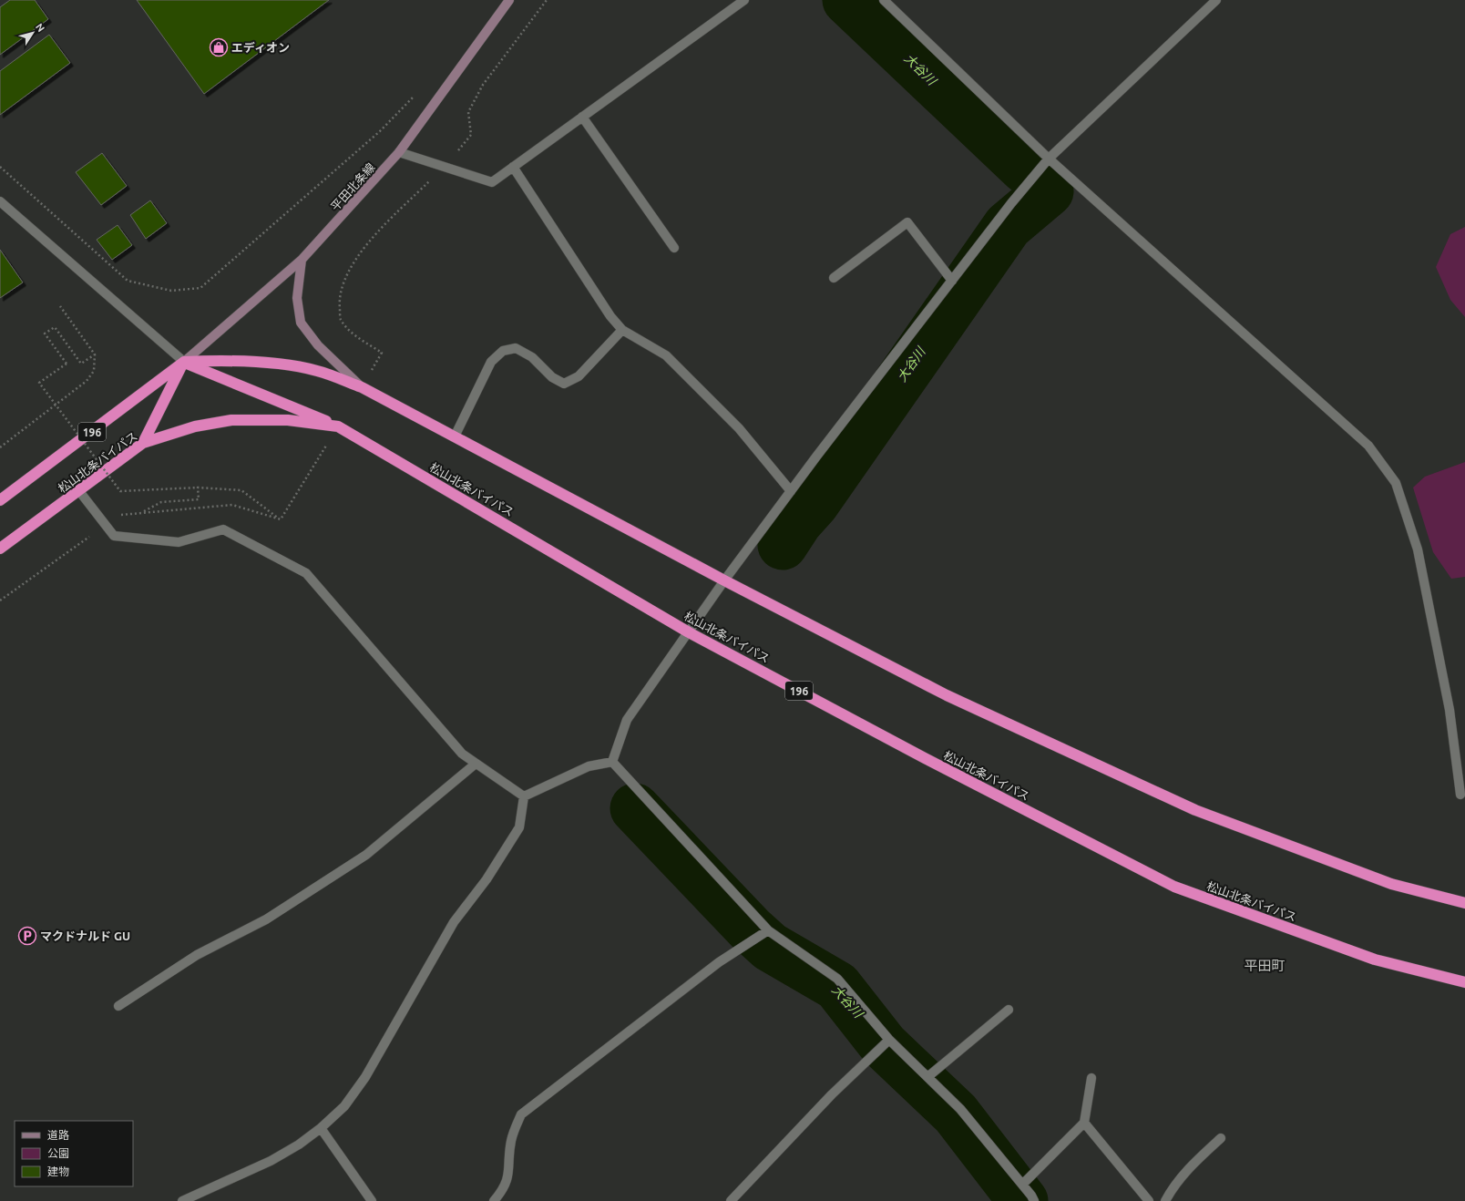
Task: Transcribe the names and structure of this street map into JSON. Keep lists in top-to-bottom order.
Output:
{
  "streets": {
    "highway": ["196", "松山北条バイパス"],
    "main road": ["平田北条線"]
  },
  "crossings": [
    ["平田北条線", "196"],
    ["196", "松山北条バイパス"]
  ],
  "districts": ["平田町"],
  "water": ["大谷川"],
  "places": {
    "shop": ["エディオン"],
    "parking": ["マクドナルド GU"]
  },
  "legend": ["道路", "公園", "建物"],
  "north": "top right"
}
